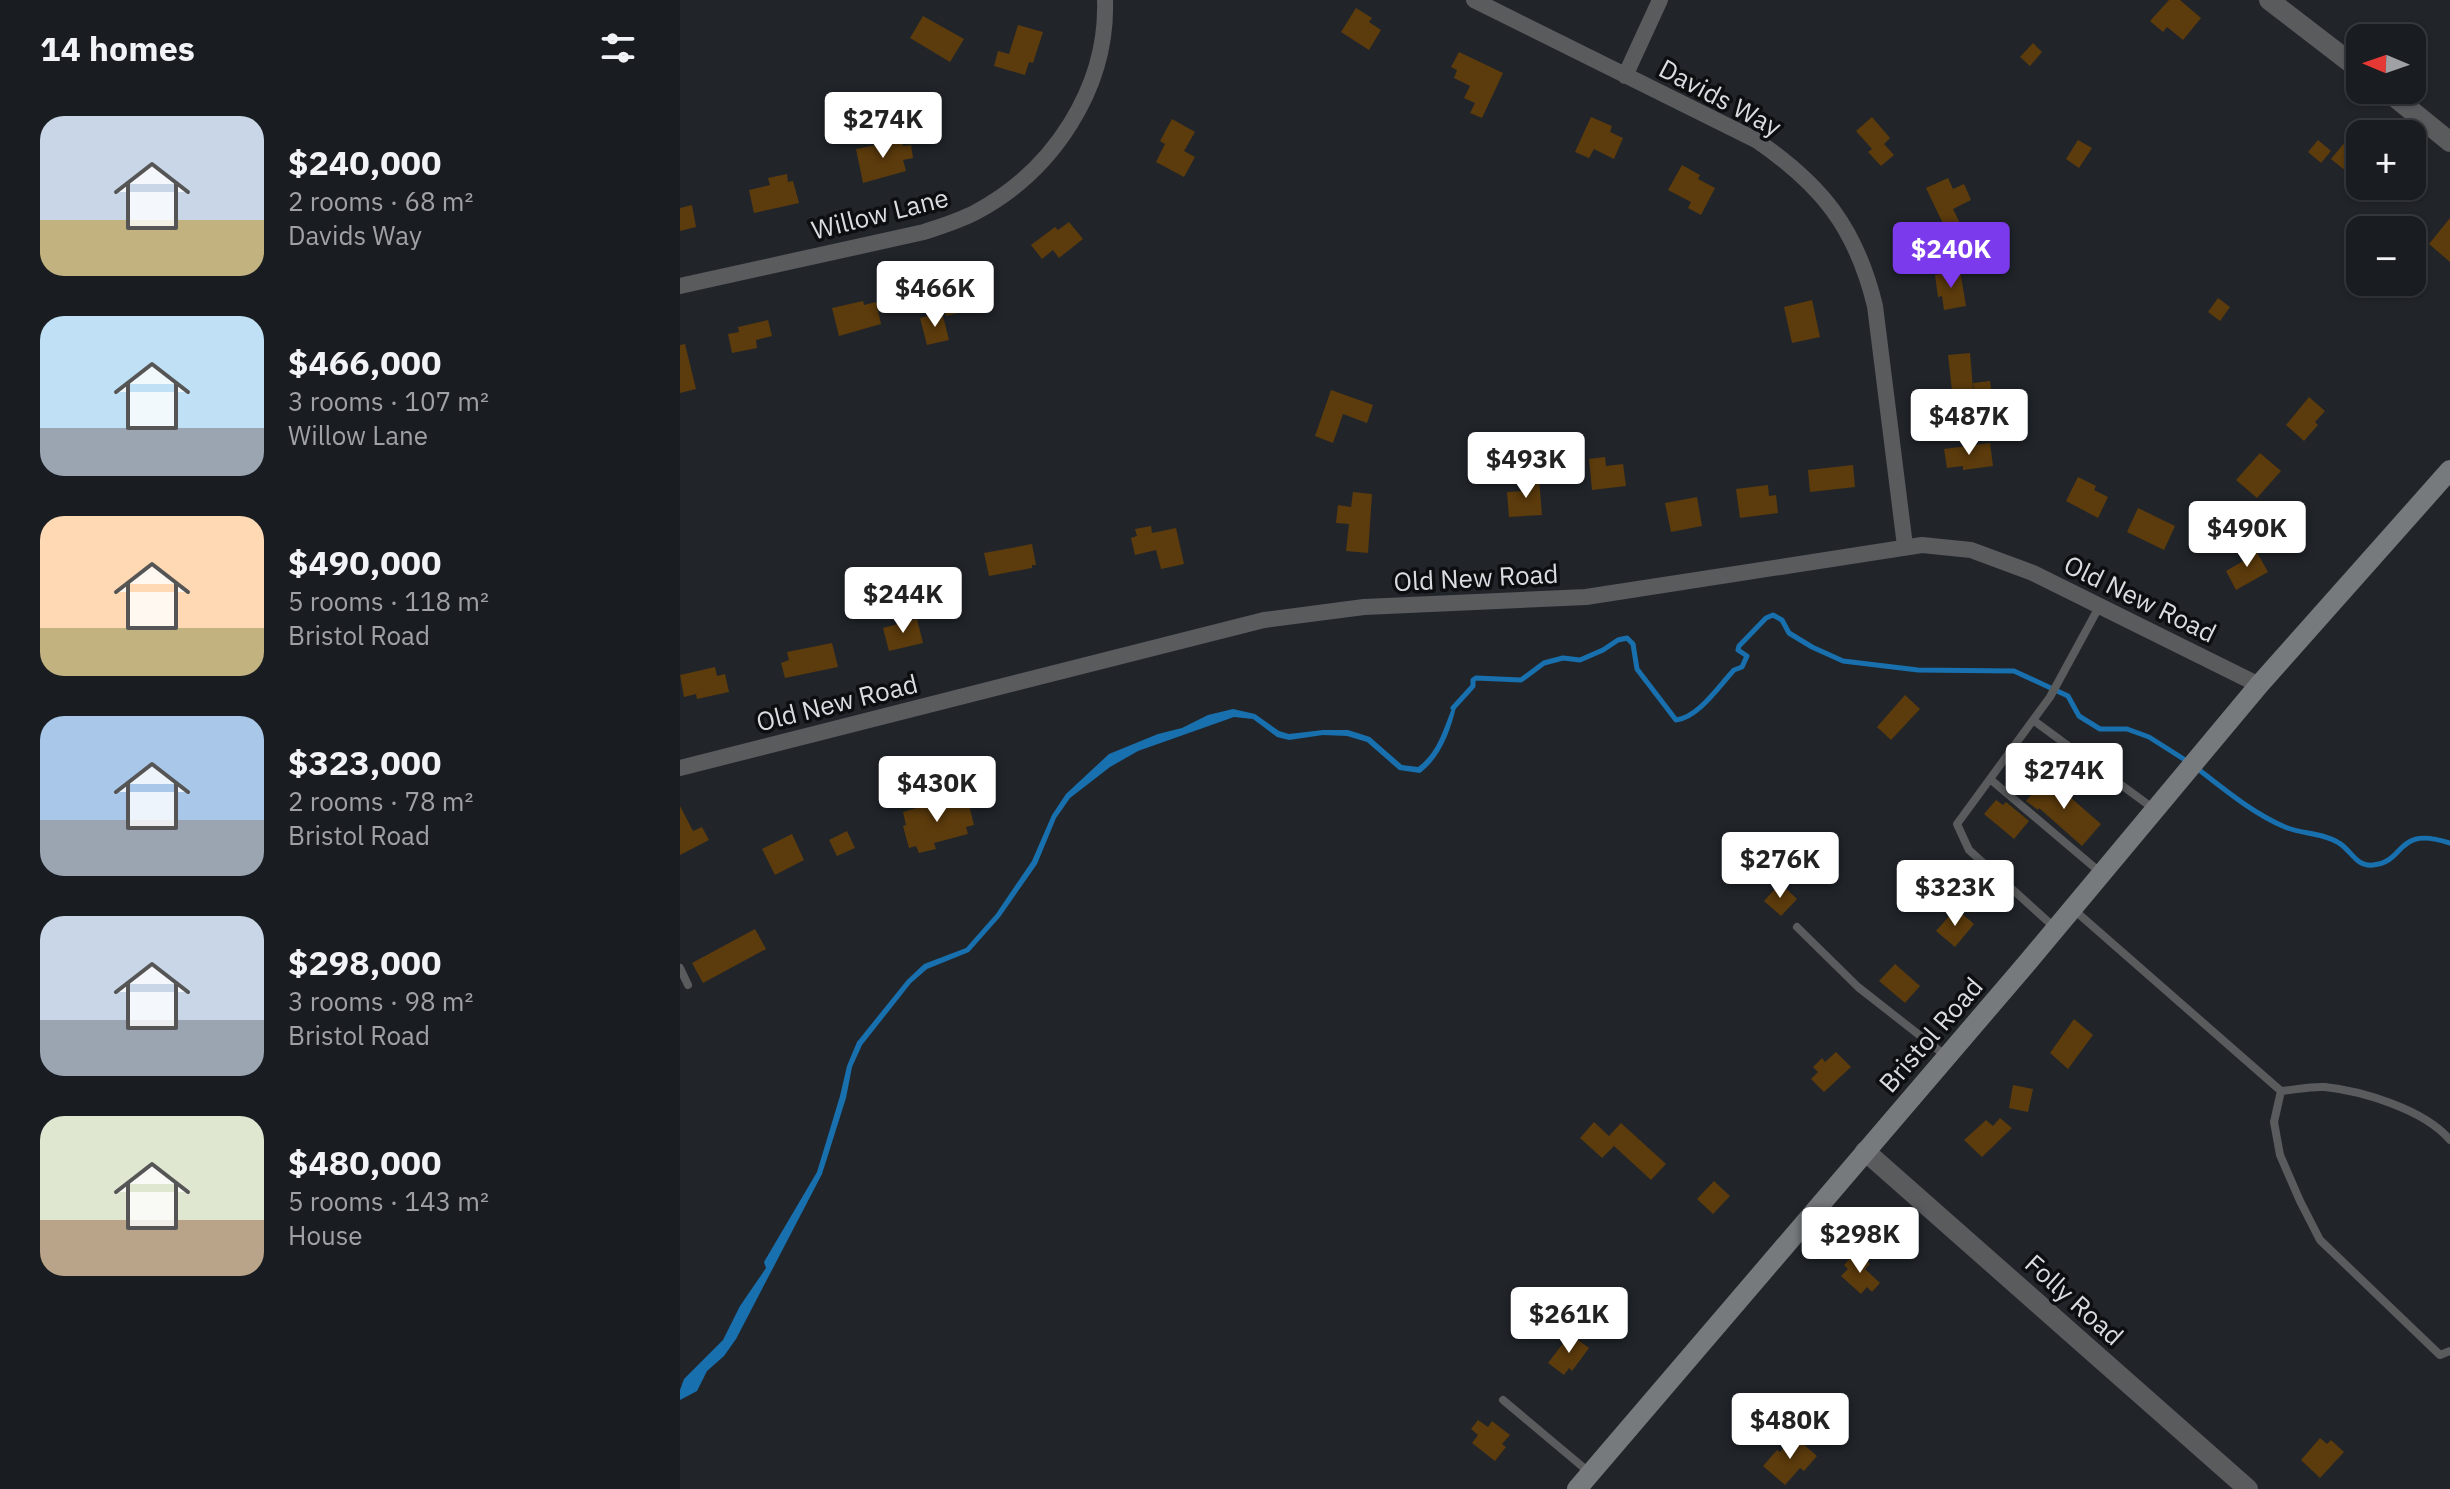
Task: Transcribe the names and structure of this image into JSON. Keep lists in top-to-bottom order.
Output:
{
  "streets": {
    "main road": ["Bristol Road"],
    "street": [
      "Davids Way",
      "Willow Lane",
      "Old New Road",
      "Folly Road"
    ]
  },
  "crossings": [
    ["Davids Way", "Old New Road"],
    ["Old New Road", "Bristol Road"],
    ["Bristol Road", "Folly Road"]
  ],
  "north": "left",
  "page": {
    "heading": "14 homes",
    "map_buttons": ["+", "−"],
    "price": [
      "$274K",
      "$240K",
      "$466K",
      "$487K",
      "$493K",
      "$490K",
      "$244K",
      "$274K",
      "$430K",
      "$276K",
      "$323K",
      "$298K",
      "$261K",
      "$480K"
    ],
    "list": [
      {
        "name": "$240,000",
        "note": "2 rooms · 68 m² · Davids Way"
      },
      {
        "name": "$466,000",
        "note": "3 rooms · 107 m² · Willow Lane"
      },
      {
        "name": "$490,000",
        "note": "5 rooms · 118 m² · Bristol Road"
      },
      {
        "name": "$323,000",
        "note": "2 rooms · 78 m² · Bristol Road"
      },
      {
        "name": "$298,000",
        "note": "3 rooms · 98 m² · Bristol Road"
      },
      {
        "name": "$480,000",
        "note": "5 rooms · 143 m² · House"
      }
    ]
  }
}
